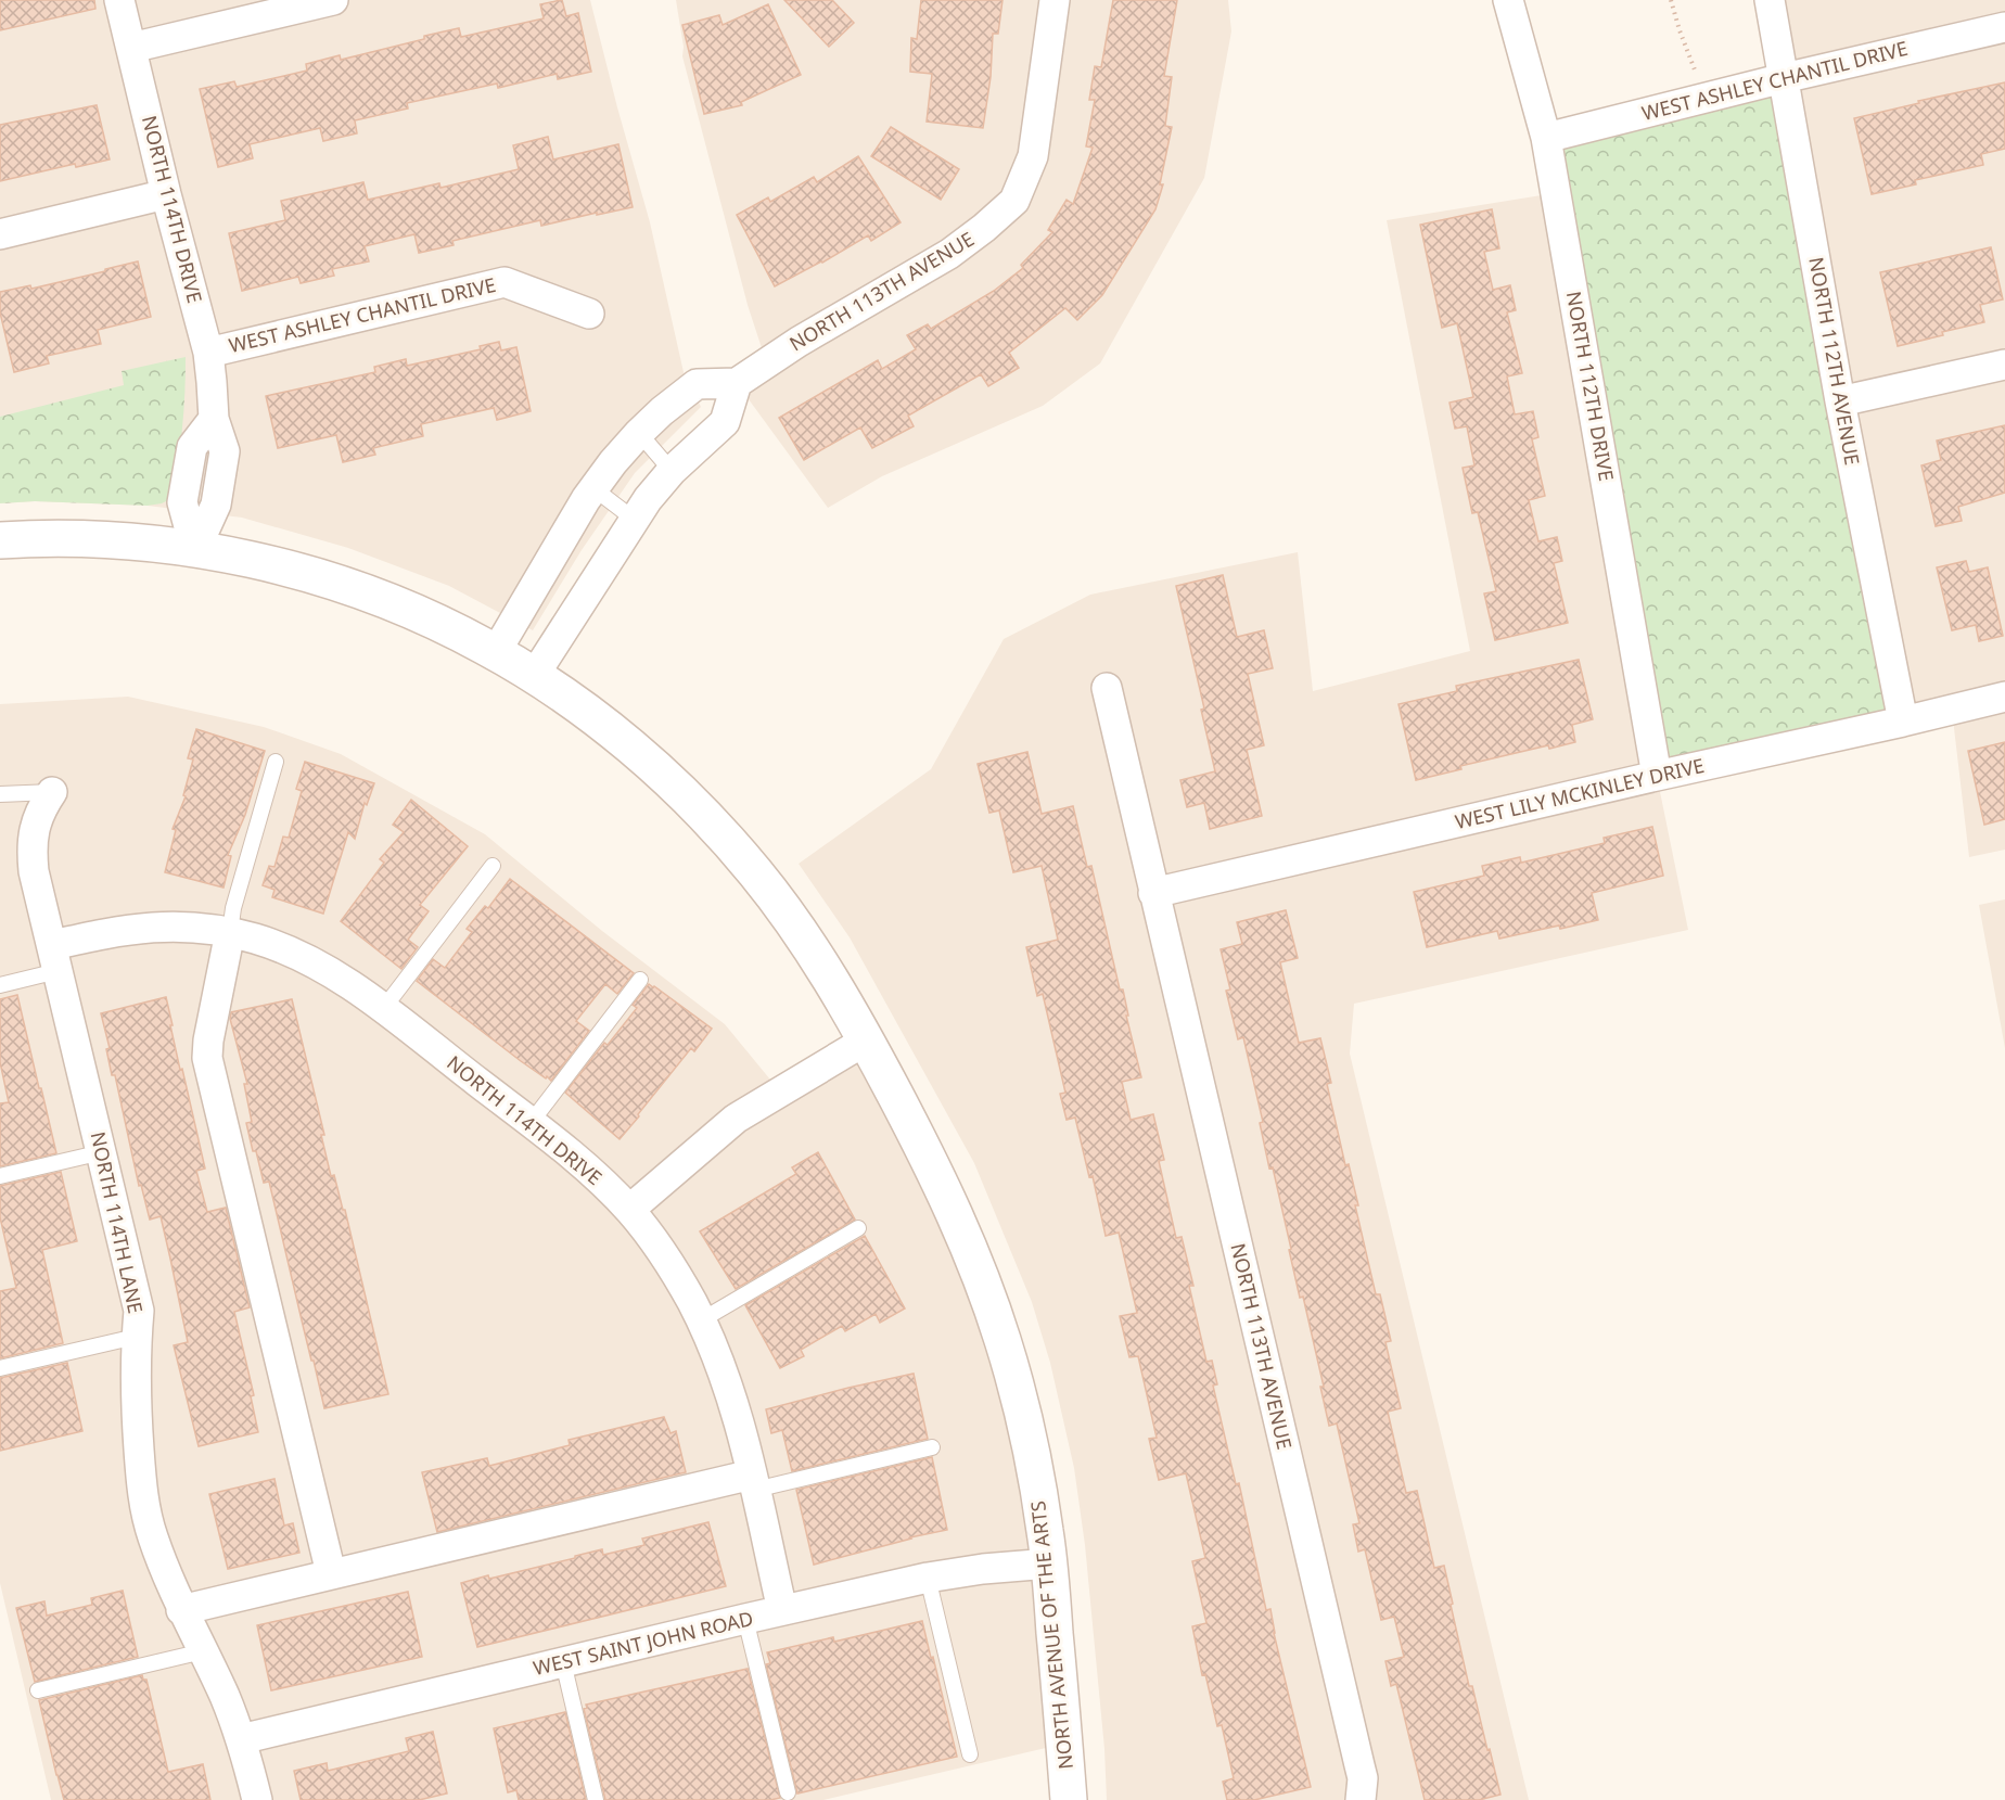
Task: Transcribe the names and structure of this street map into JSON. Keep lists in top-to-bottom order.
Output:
{
  "streets": {
    "street": [
      "WEST ASHLEY CHANTIL DRIVE",
      "NORTH 114TH DRIVE",
      "NORTH 113TH AVENUE",
      "NORTH 112TH AVENUE",
      "NORTH 112TH DRIVE",
      "WEST LILY MCKINLEY DRIVE",
      "NORTH 114TH LANE",
      "NORTH AVENUE OF THE ARTS",
      "WEST SAINT JOHN ROAD"
    ]
  },
  "crossings": [
    ["WEST ASHLEY CHANTIL DRIVE", "NORTH 114TH DRIVE"],
    ["WEST ASHLEY CHANTIL DRIVE", "NORTH 112TH AVENUE"],
    ["WEST ASHLEY CHANTIL DRIVE", "NORTH 112TH DRIVE"],
    ["NORTH 114TH DRIVE", "NORTH 114TH LANE"],
    ["NORTH 114TH DRIVE", "NORTH AVENUE OF THE ARTS"],
    ["NORTH 114TH DRIVE", "WEST SAINT JOHN ROAD"],
    ["NORTH 113TH AVENUE", "WEST LILY MCKINLEY DRIVE"],
    ["NORTH 112TH AVENUE", "WEST LILY MCKINLEY DRIVE"],
    ["NORTH 112TH DRIVE", "WEST LILY MCKINLEY DRIVE"],
    ["NORTH 114TH LANE", "WEST SAINT JOHN ROAD"],
    ["NORTH AVENUE OF THE ARTS", "WEST SAINT JOHN ROAD"]
  ]
}
